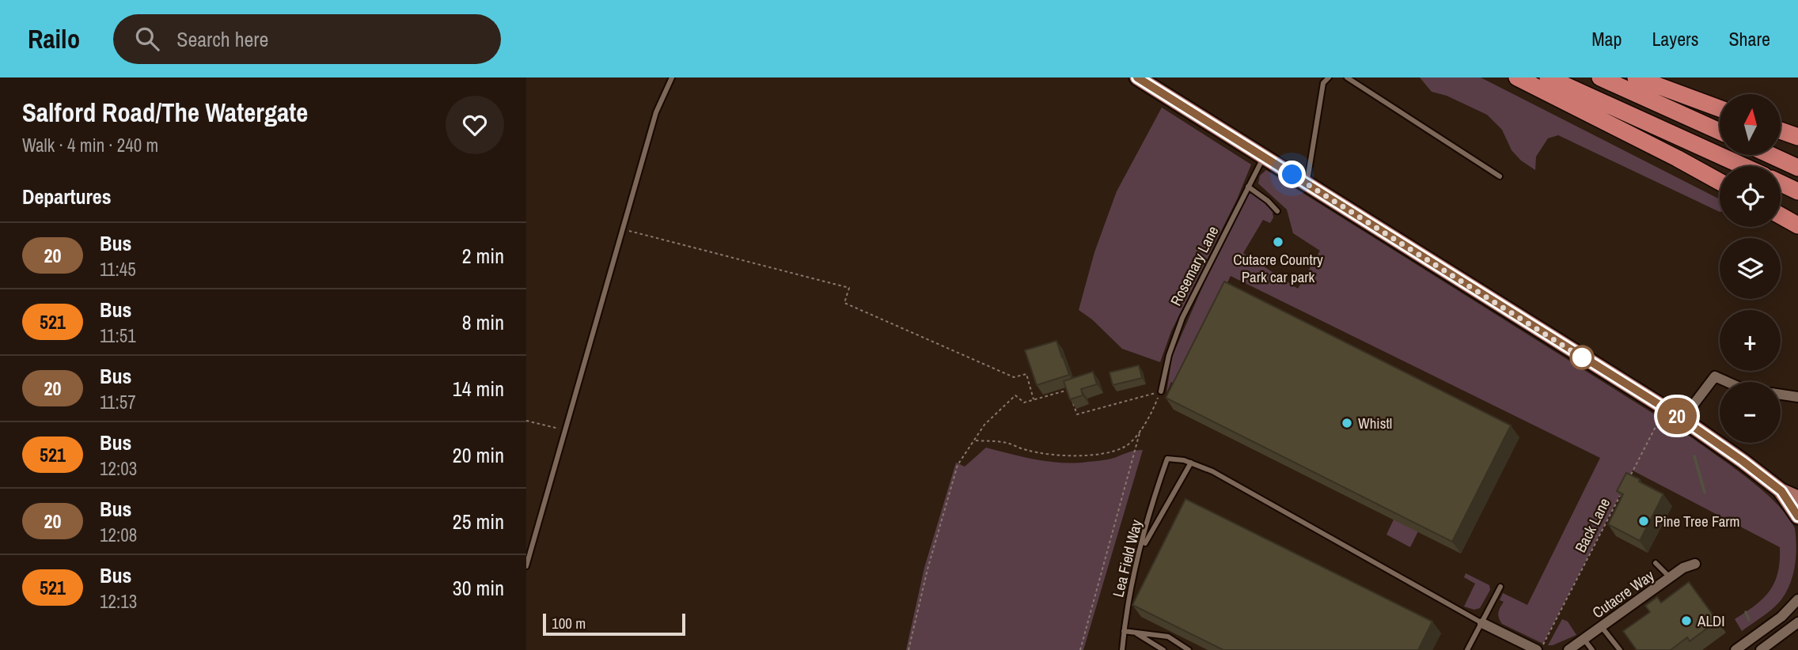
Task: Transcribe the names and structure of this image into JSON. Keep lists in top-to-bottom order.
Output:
{
  "streets": {
    "street": ["Cutacre Way"],
    "lane": ["Rosemary Lane", "Lea Field Way"],
    "path": ["Back Lane"]
  },
  "places": [
    "Cutacre Country Park car park",
    "Whistl",
    "Pine Tree Farm",
    "ALDI"
  ],
  "lines": ["bus line 20"],
  "scale_bar": "100 m",
  "north": "top",
  "page": {
    "header": "Railo",
    "search": "Search here",
    "nav": ["Map", "Layers", "Share"],
    "heading": [
      ["Salford Road/The Watergate", "Walk · 4 min · 240 m"],
      "Departures"
    ],
    "on_map": "20",
    "map_buttons": ["+", "−"],
    "list": [
      {
        "mark": "20",
        "name": "Bus",
        "note": "11:45",
        "value": "2 min"
      },
      {
        "mark": "521",
        "name": "Bus",
        "note": "11:51",
        "value": "8 min"
      },
      {
        "mark": "20",
        "name": "Bus",
        "note": "11:57",
        "value": "14 min"
      },
      {
        "mark": "521",
        "name": "Bus",
        "note": "12:03",
        "value": "20 min"
      },
      {
        "mark": "20",
        "name": "Bus",
        "note": "12:08",
        "value": "25 min"
      },
      {
        "mark": "521",
        "name": "Bus",
        "note": "12:13",
        "value": "30 min"
      }
    ],
    "scale": "100 m"
  }
}
